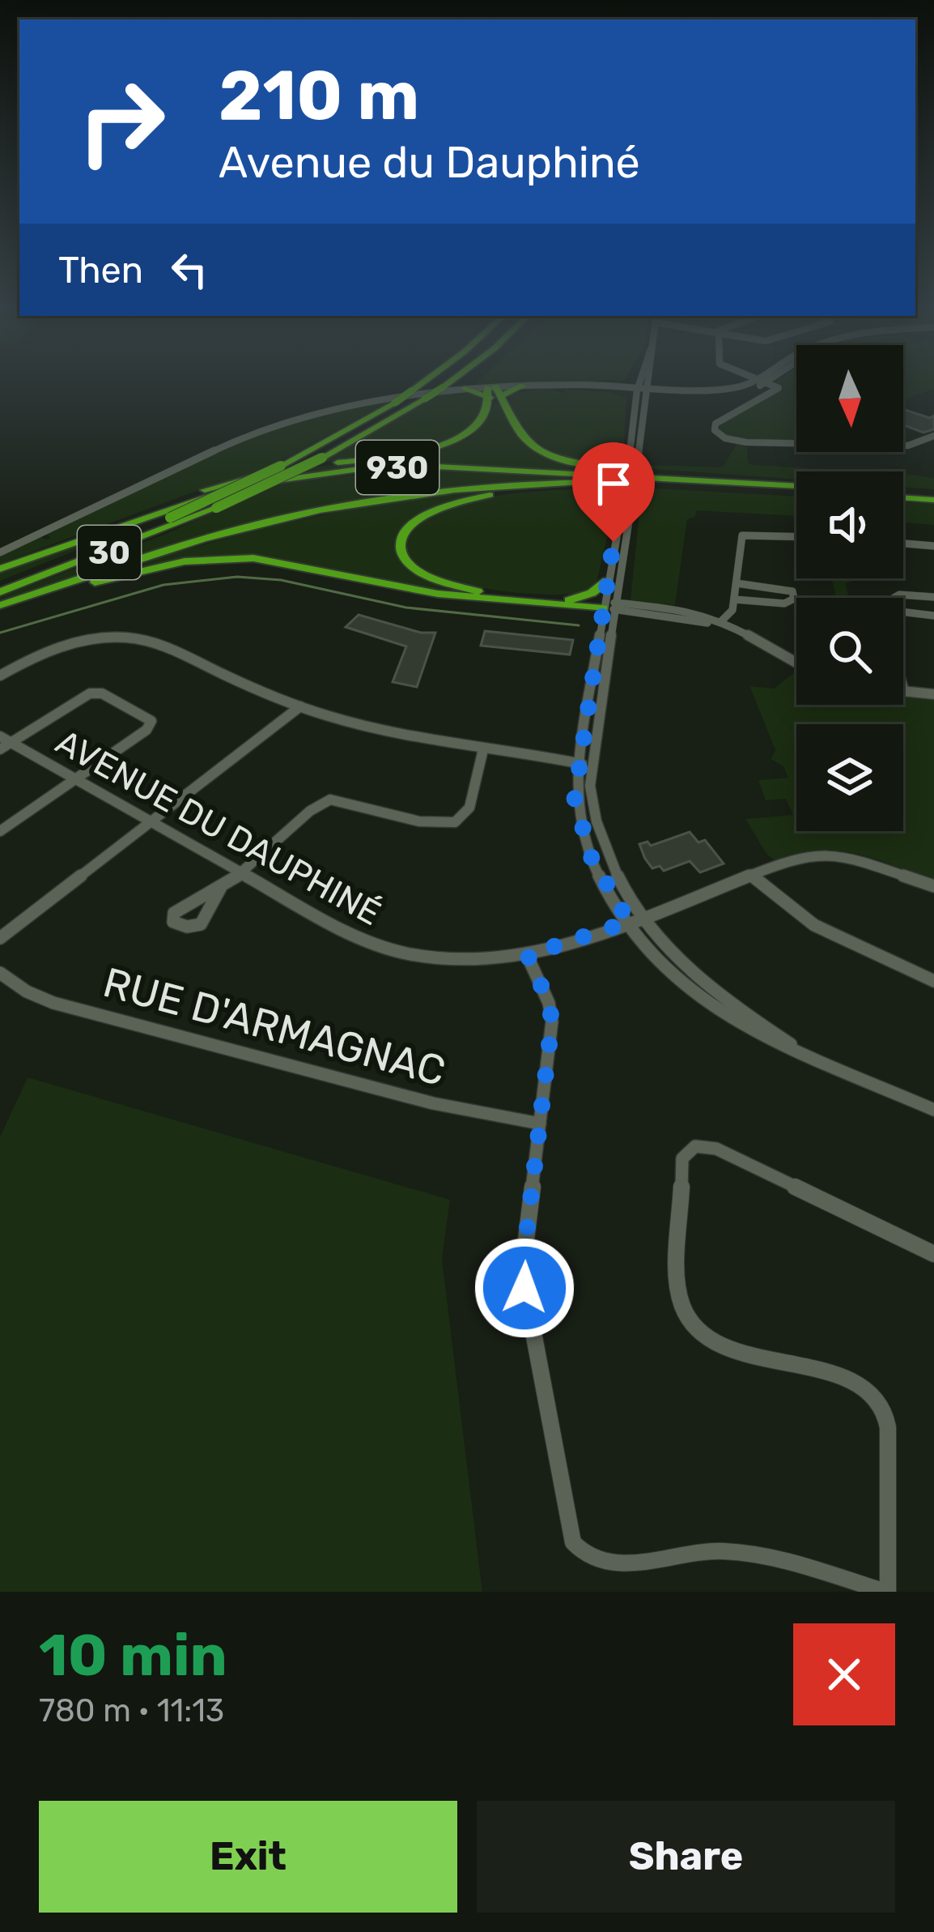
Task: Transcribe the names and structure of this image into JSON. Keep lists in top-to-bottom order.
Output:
{
  "streets": {
    "highway": ["930", "30"],
    "street": ["AVENUE DU DAUPHINÉ", "RUE D'ARMAGNAC"]
  },
  "north": "bottom",
  "page": {
    "turn": ["210 m", "Avenue du Dauphiné"],
    "then": "Then",
    "heading": ["10 min", "780 m · 11:13"],
    "buttons": ["Exit", "Share"]
  }
}
